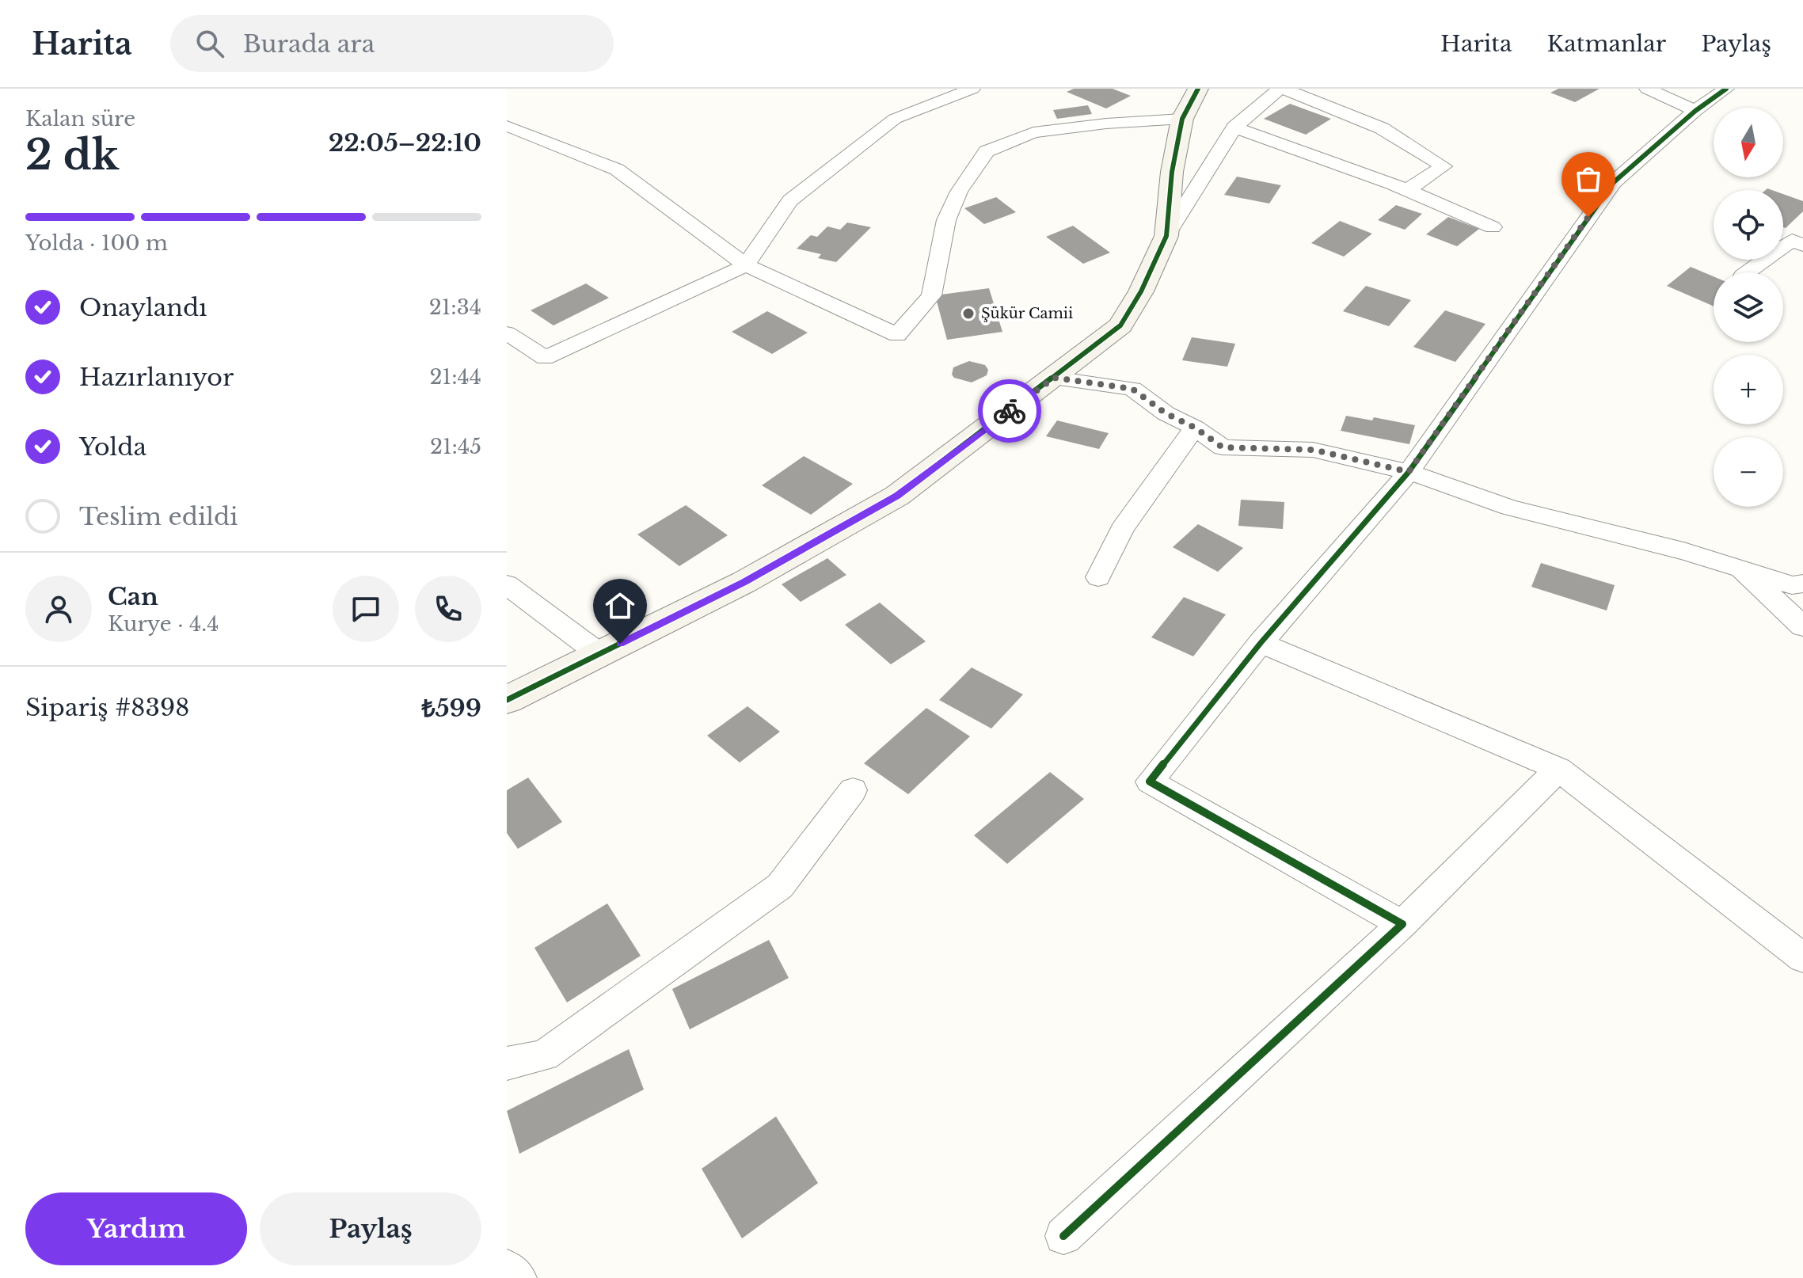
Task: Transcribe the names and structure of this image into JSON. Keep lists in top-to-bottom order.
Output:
{
  "places": ["Şükür Camii"],
  "north": "bottom",
  "page": {
    "header": "Harita",
    "search": "Burada ara",
    "nav": ["Harita", "Katmanlar", "Paylaş"],
    "heading": ["2 dk", "Kalan süre", "22:05–22:10"],
    "panel": [
      "Can",
      "Kurye · 4.4",
      "Sipariş #8398",
      "₺599"
    ],
    "map_buttons": ["+", "−"],
    "bar": "Yolda · 100 m",
    "list": [
      ["Onaylandı", "21:34"],
      ["Hazırlanıyor", "21:44"],
      ["Yolda", "21:45"],
      "Teslim edildi"
    ],
    "buttons": ["Yardım", "Paylaş"]
  }
}
